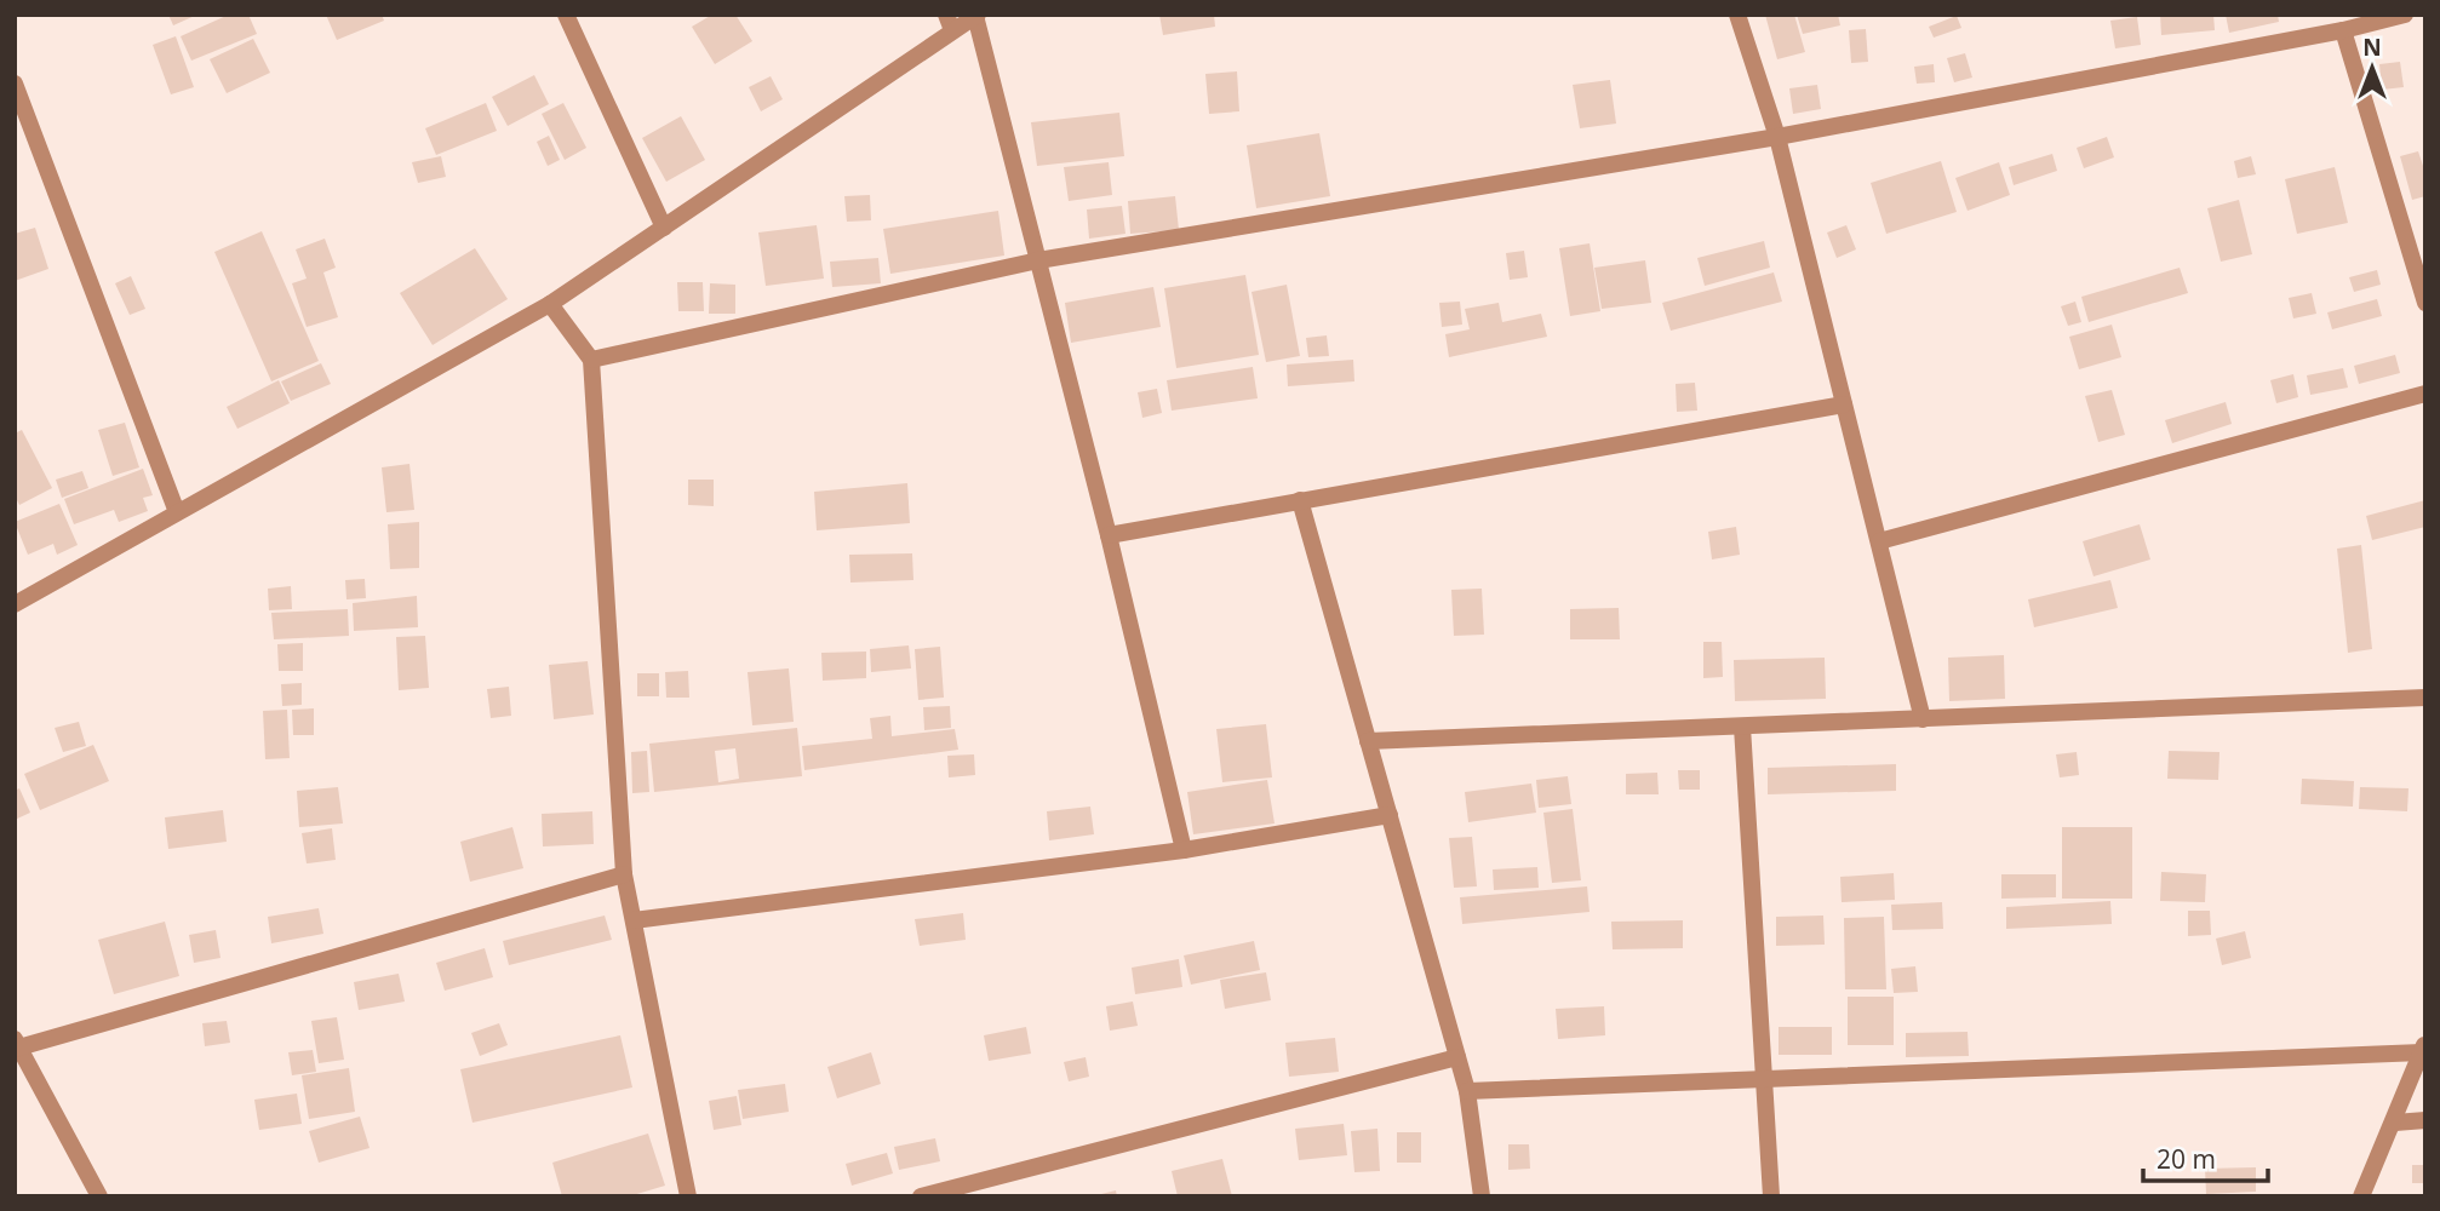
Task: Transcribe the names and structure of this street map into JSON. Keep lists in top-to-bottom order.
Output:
{
  "scale_bar": "20 m",
  "north": "top"
}
